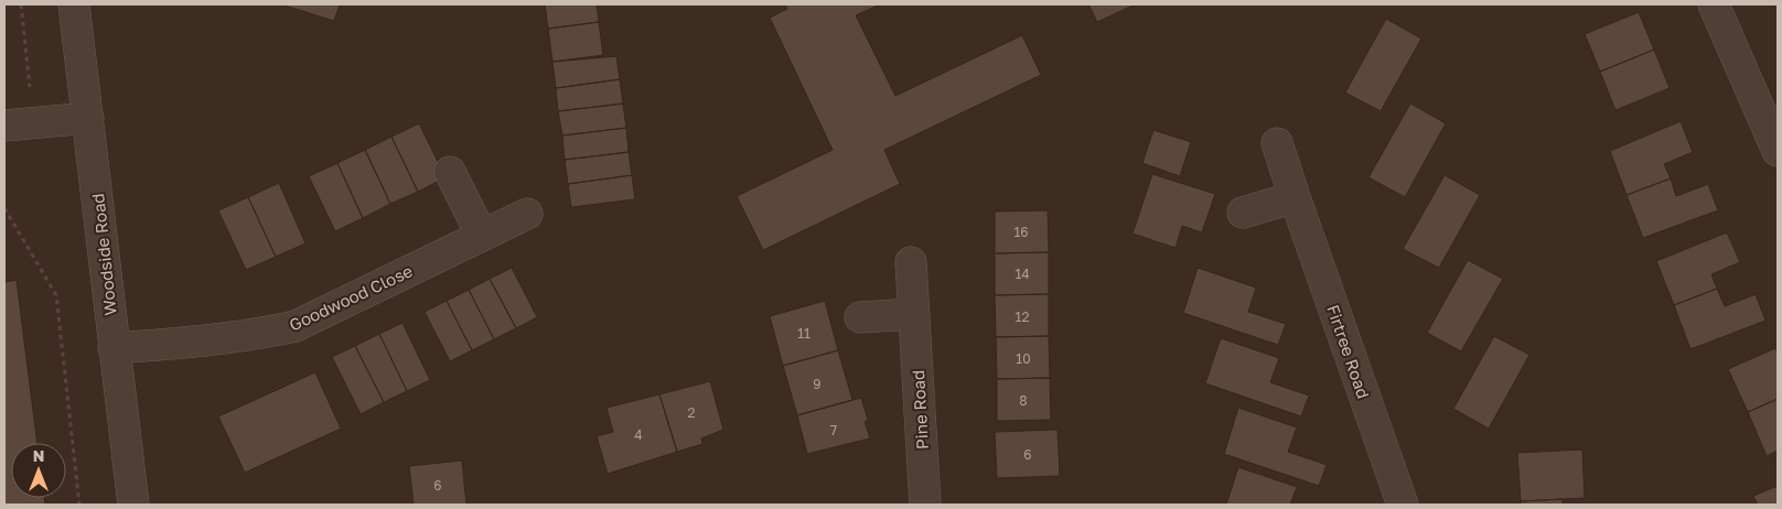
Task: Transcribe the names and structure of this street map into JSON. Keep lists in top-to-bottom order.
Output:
{
  "streets": {
    "street": [
      "Woodside Road",
      "Goodwood Close",
      "Firtree Road",
      "Pine Road"
    ]
  },
  "crossings": [
    ["Woodside Road", "Goodwood Close"]
  ],
  "house_numbers": [
    "16",
    "14",
    "12",
    "11",
    "10",
    "9",
    "8",
    "2",
    "7",
    "4",
    "6",
    "6"
  ],
  "north": "top"
}
